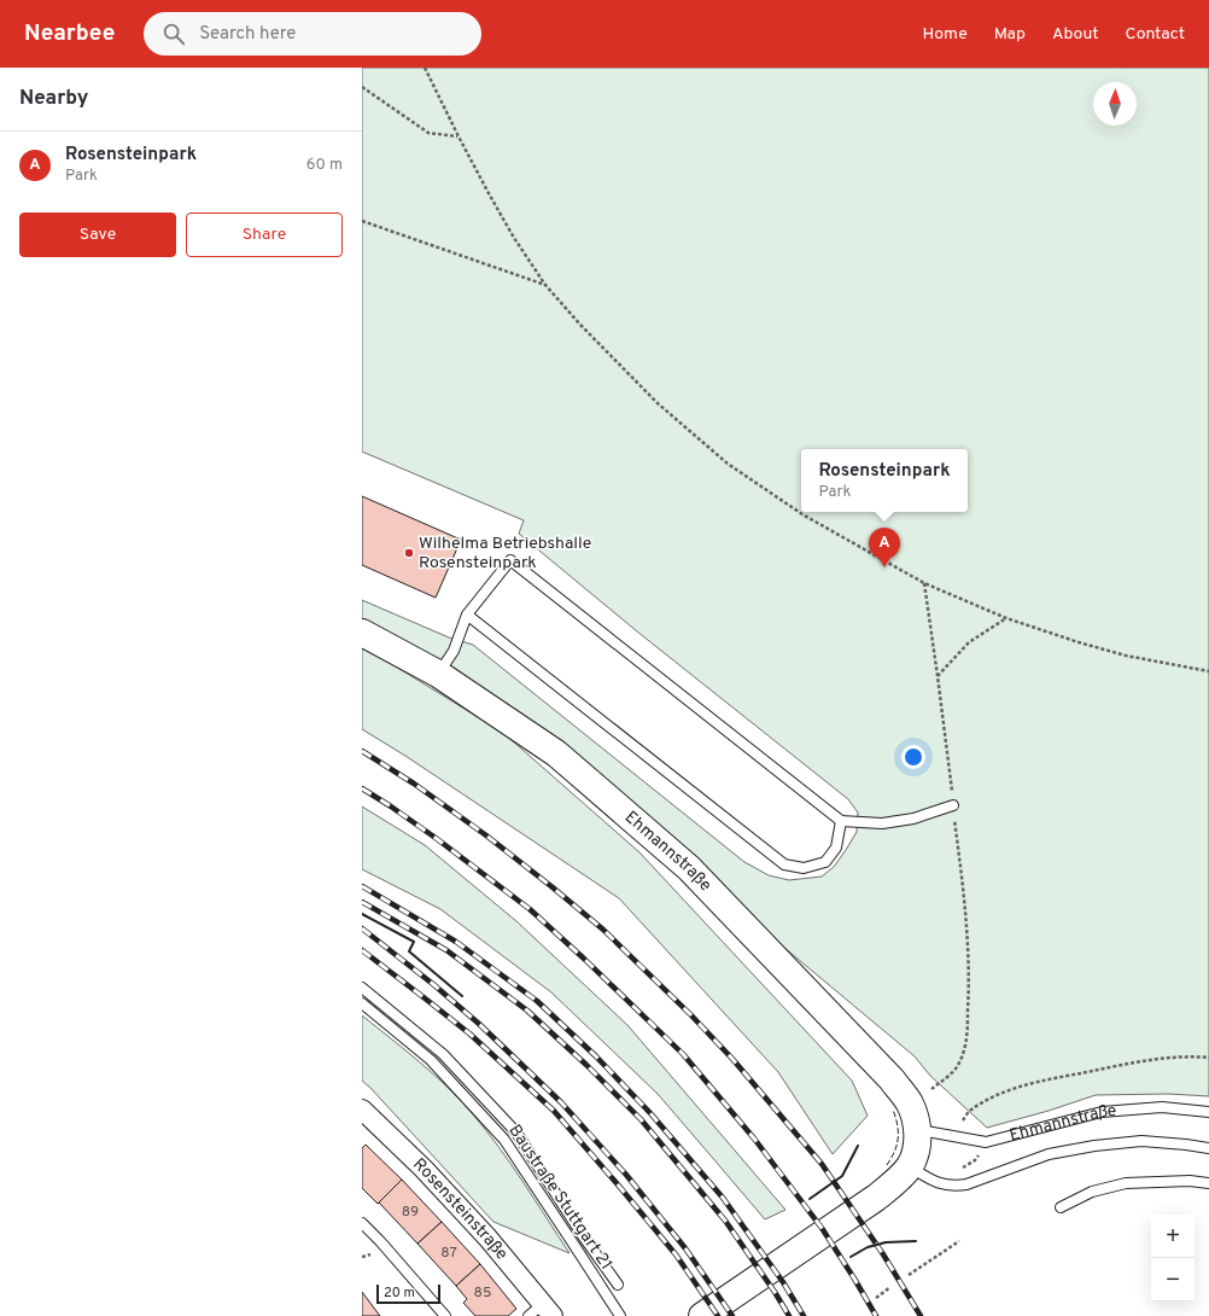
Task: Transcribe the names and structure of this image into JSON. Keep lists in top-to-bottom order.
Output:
{
  "streets": {
    "street": ["Ehmannstraße", "Rosensteinstraße"],
    "lane": ["Baustraße Stuttgart 21"]
  },
  "places": ["Wilhelma Betriebshalle Rosensteinpark"],
  "house_numbers": ["89", "87", "85"],
  "scale_bar": "20 m",
  "north": "top",
  "page": {
    "header": "Nearbee",
    "search": "Search here",
    "nav": [
      "Home",
      "Map",
      "About",
      "Contact"
    ],
    "heading": "Nearby",
    "list": [
      {
        "mark": "A",
        "name": "Rosensteinpark",
        "note": "Park",
        "value": "60 m"
      }
    ],
    "buttons": ["Save", "Share"],
    "popup": ["Rosensteinpark", "Park"],
    "pins": "A",
    "map_buttons": ["+", "−"],
    "scale": "20 m"
  }
}
